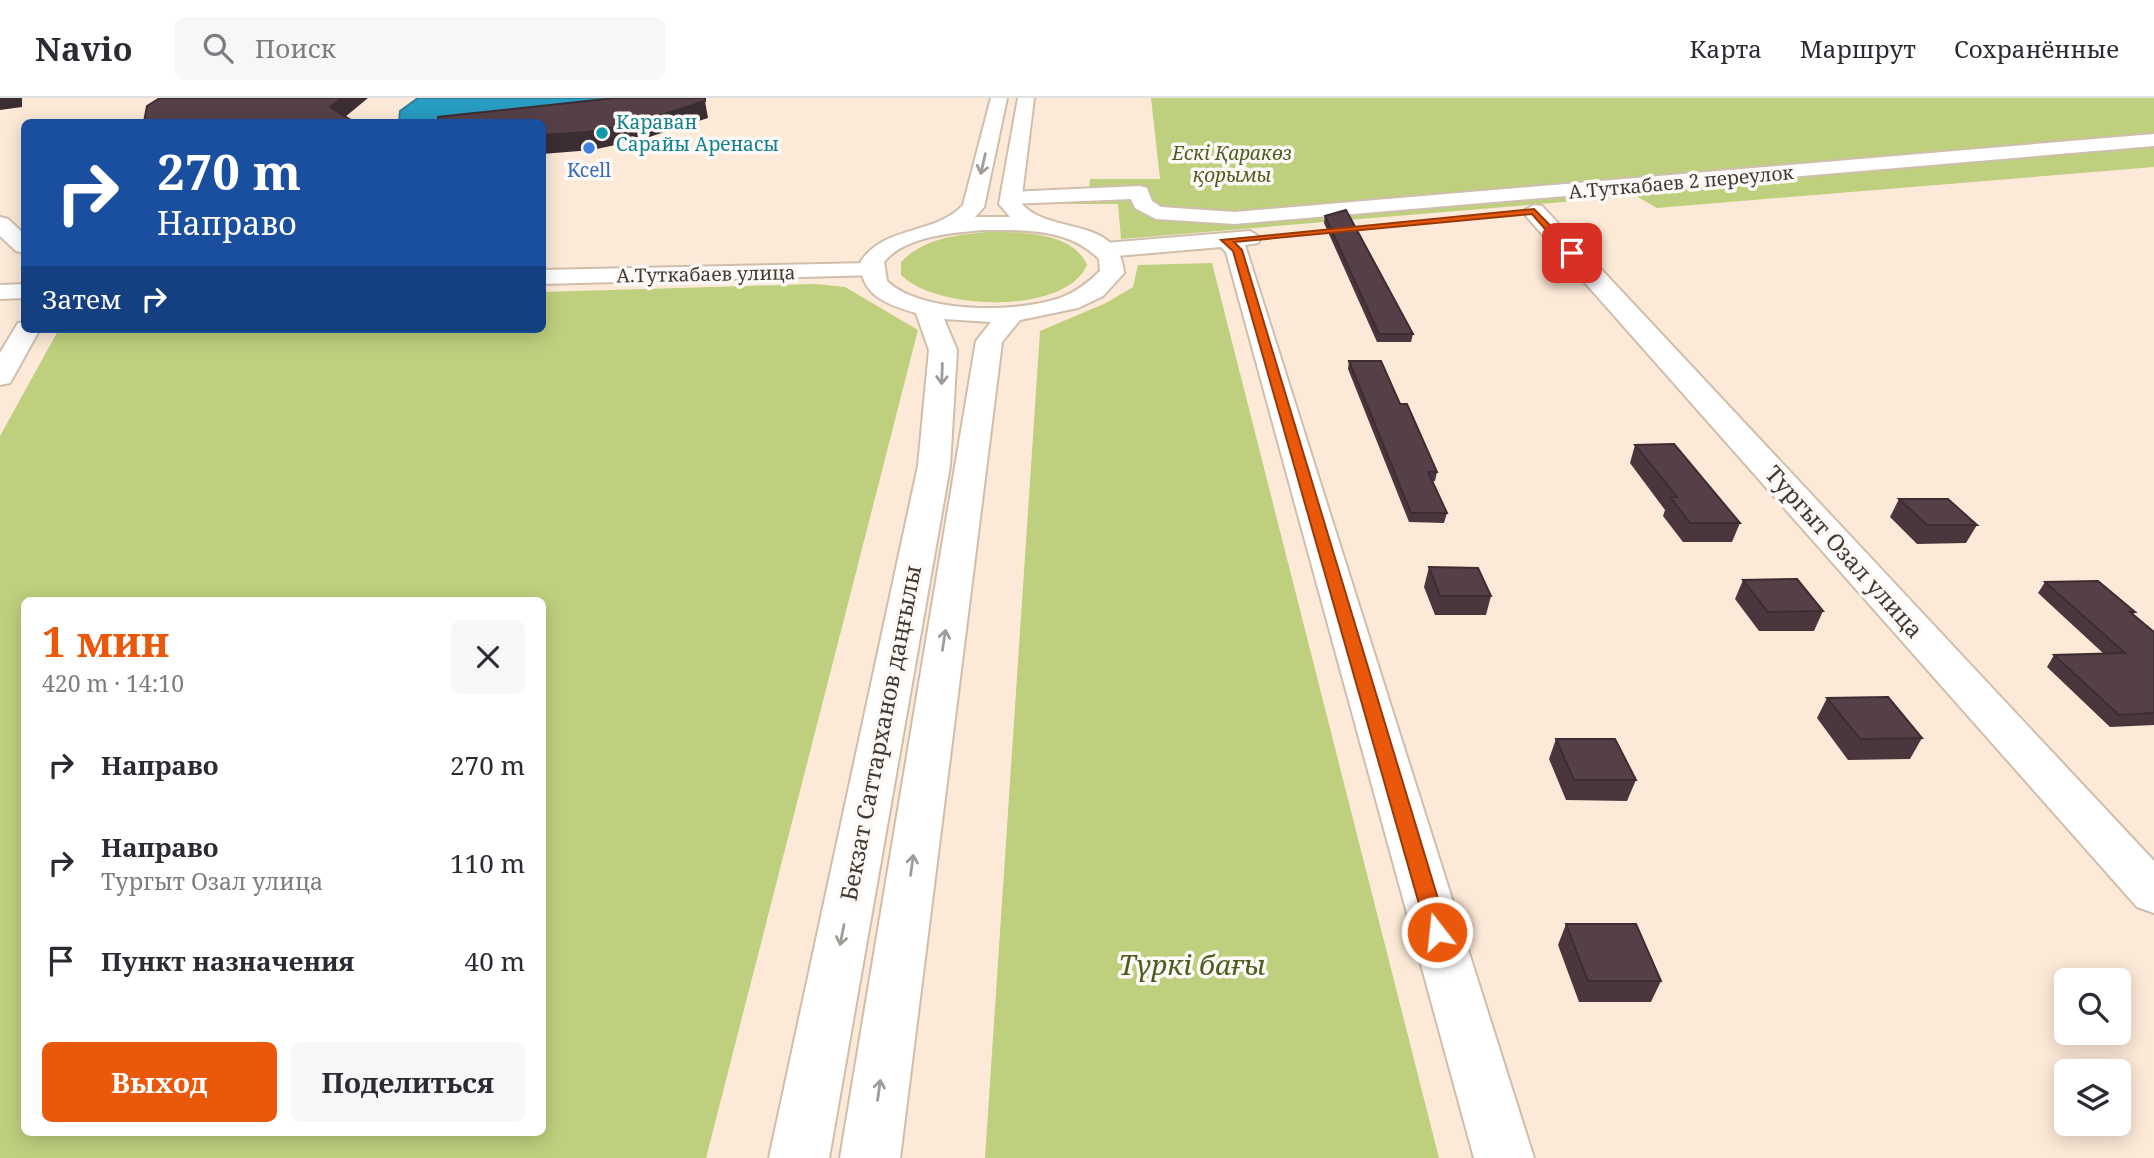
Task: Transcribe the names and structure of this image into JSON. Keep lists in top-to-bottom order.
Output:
{
  "streets": {
    "street": [
      "А.Туткабаев 2 переулок",
      "А.Туткабаев улица",
      "Тургыт Озал улица",
      "Бекзат Саттарханов даңғылы"
    ]
  },
  "parks": ["Ескі Қаракөз қорымы", "Түркі бағы"],
  "places": ["Караван Сарайы Аренасы", "Kcell"],
  "page": {
    "header": "Navio",
    "search": "Поиск",
    "nav": ["Карта", "Маршрут", "Сохранённые"],
    "turn": ["270 m", "Направо"],
    "then": "Затем",
    "heading": ["1 мин", "420 m · 14:10"],
    "list": [
      {
        "name": "Направо",
        "value": "270 m"
      },
      {
        "name": "Направо",
        "note": "Тургыт Озал улица",
        "value": "110 m"
      },
      {
        "name": "Пункт назначения",
        "value": "40 m"
      }
    ],
    "buttons": ["Выход", "Поделиться"]
  }
}
